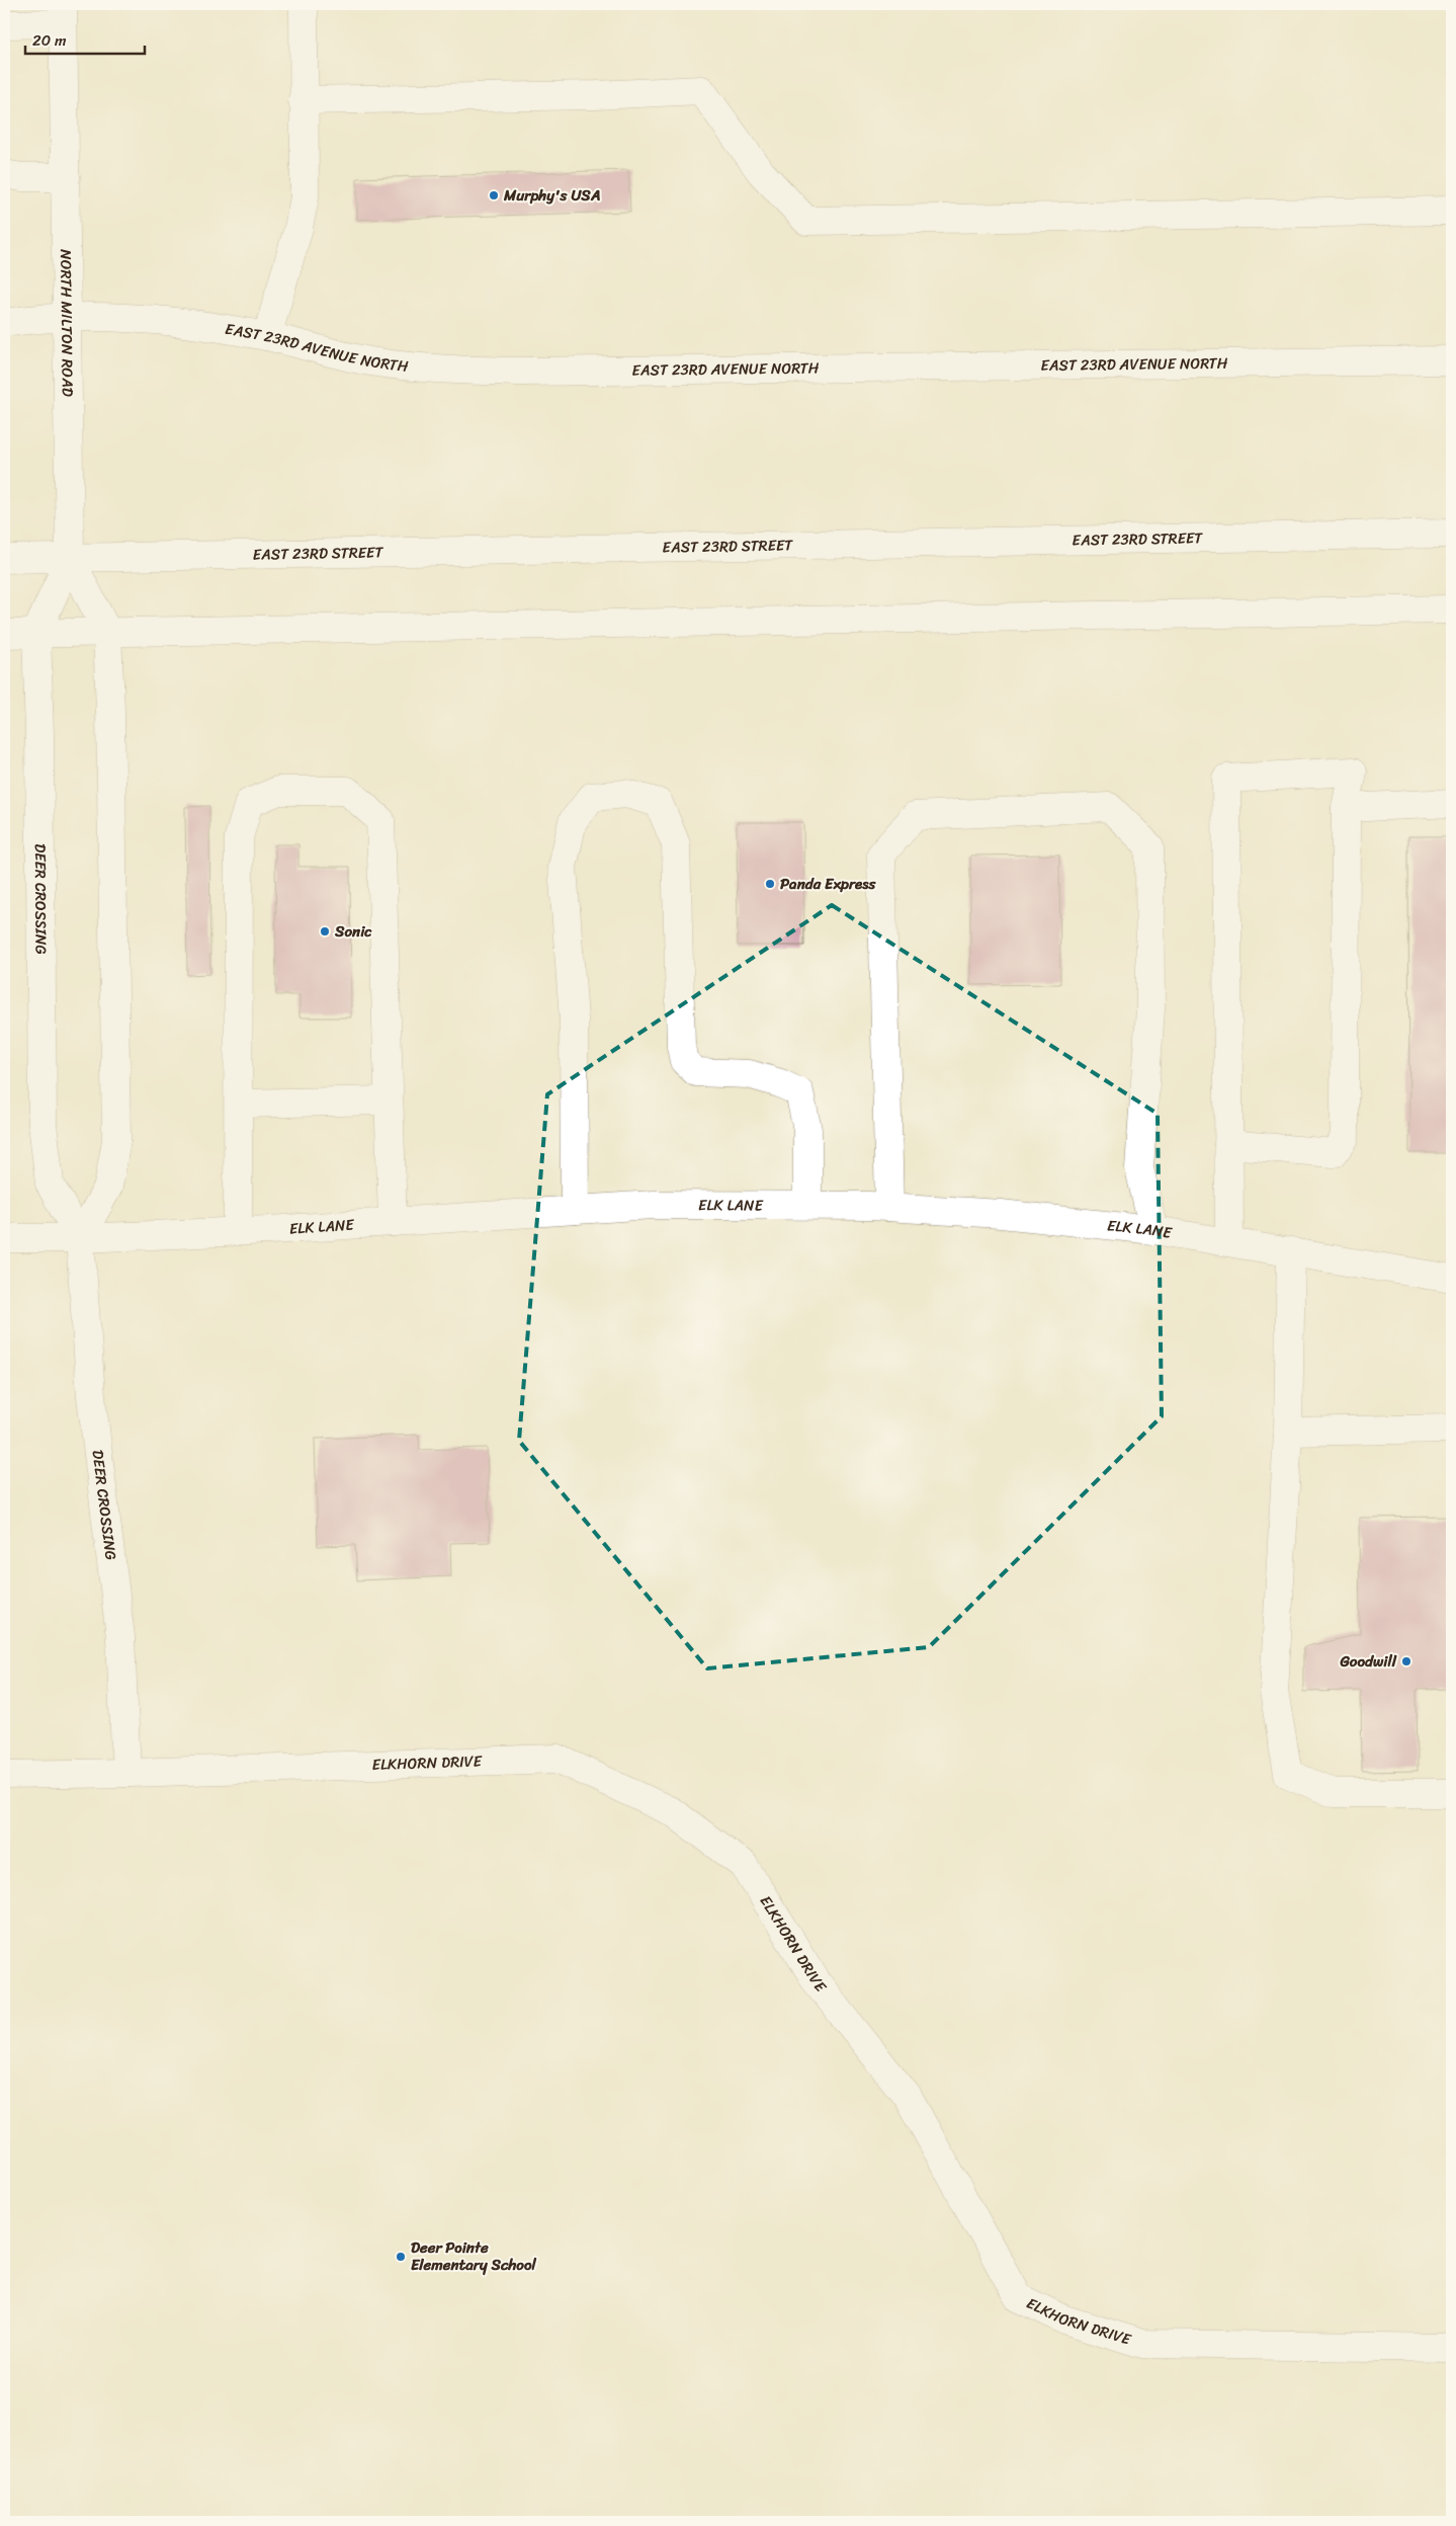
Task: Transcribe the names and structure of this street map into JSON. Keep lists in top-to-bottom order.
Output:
{
  "streets": {
    "street": [
      "NORTH MILTON ROAD",
      "EAST 23RD AVENUE NORTH",
      "EAST 23RD STREET",
      "DEER CROSSING",
      "ELK LANE",
      "ELKHORN DRIVE"
    ]
  },
  "crossings": [
    ["NORTH MILTON ROAD", "EAST 23RD AVENUE NORTH"],
    ["NORTH MILTON ROAD", "EAST 23RD STREET"],
    ["NORTH MILTON ROAD", "DEER CROSSING"],
    ["EAST 23RD STREET", "DEER CROSSING"],
    ["DEER CROSSING", "ELK LANE"],
    ["DEER CROSSING", "ELKHORN DRIVE"]
  ],
  "places": [
    "Murphy's USA",
    "Panda Express",
    "Sonic",
    "Goodwill",
    "Deer Pointe Elementary School"
  ],
  "scale_bar": "20 m"
}
